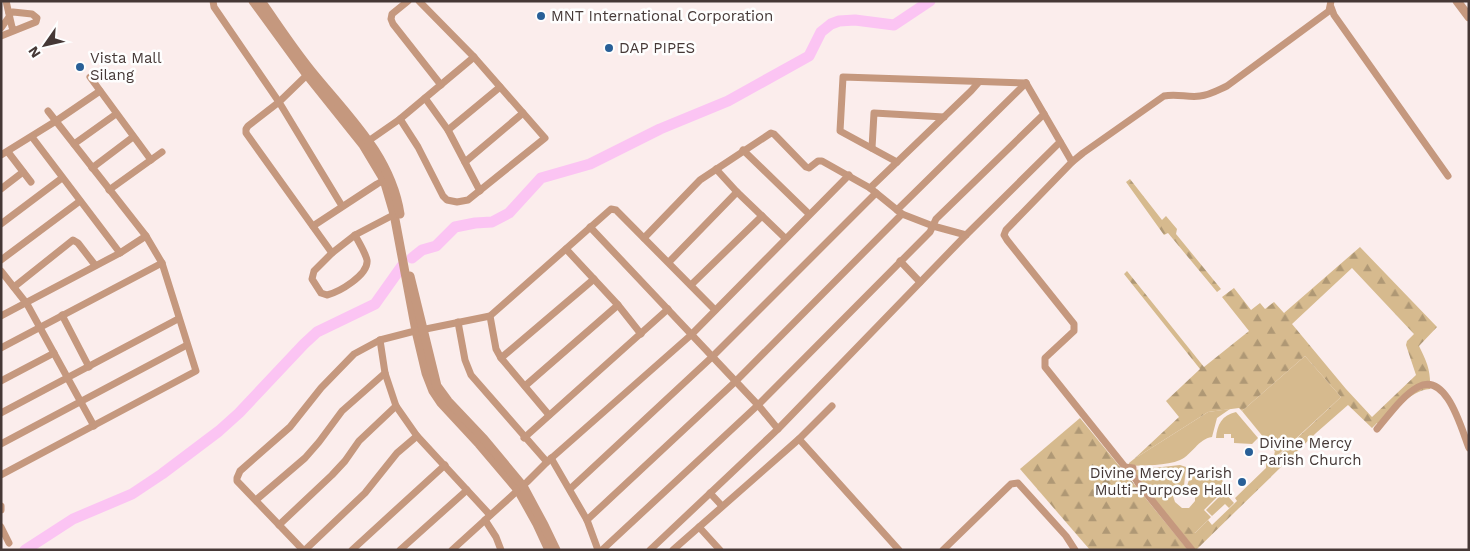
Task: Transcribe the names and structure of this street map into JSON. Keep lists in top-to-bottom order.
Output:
{
  "places": [
    "MNT International Corporation",
    "DAP PIPES",
    "Vista Mall Silang",
    "Divine Mercy Parish Church",
    "Divine Mercy Parish Multi-Purpose Hall"
  ],
  "north": "bottom left"
}
